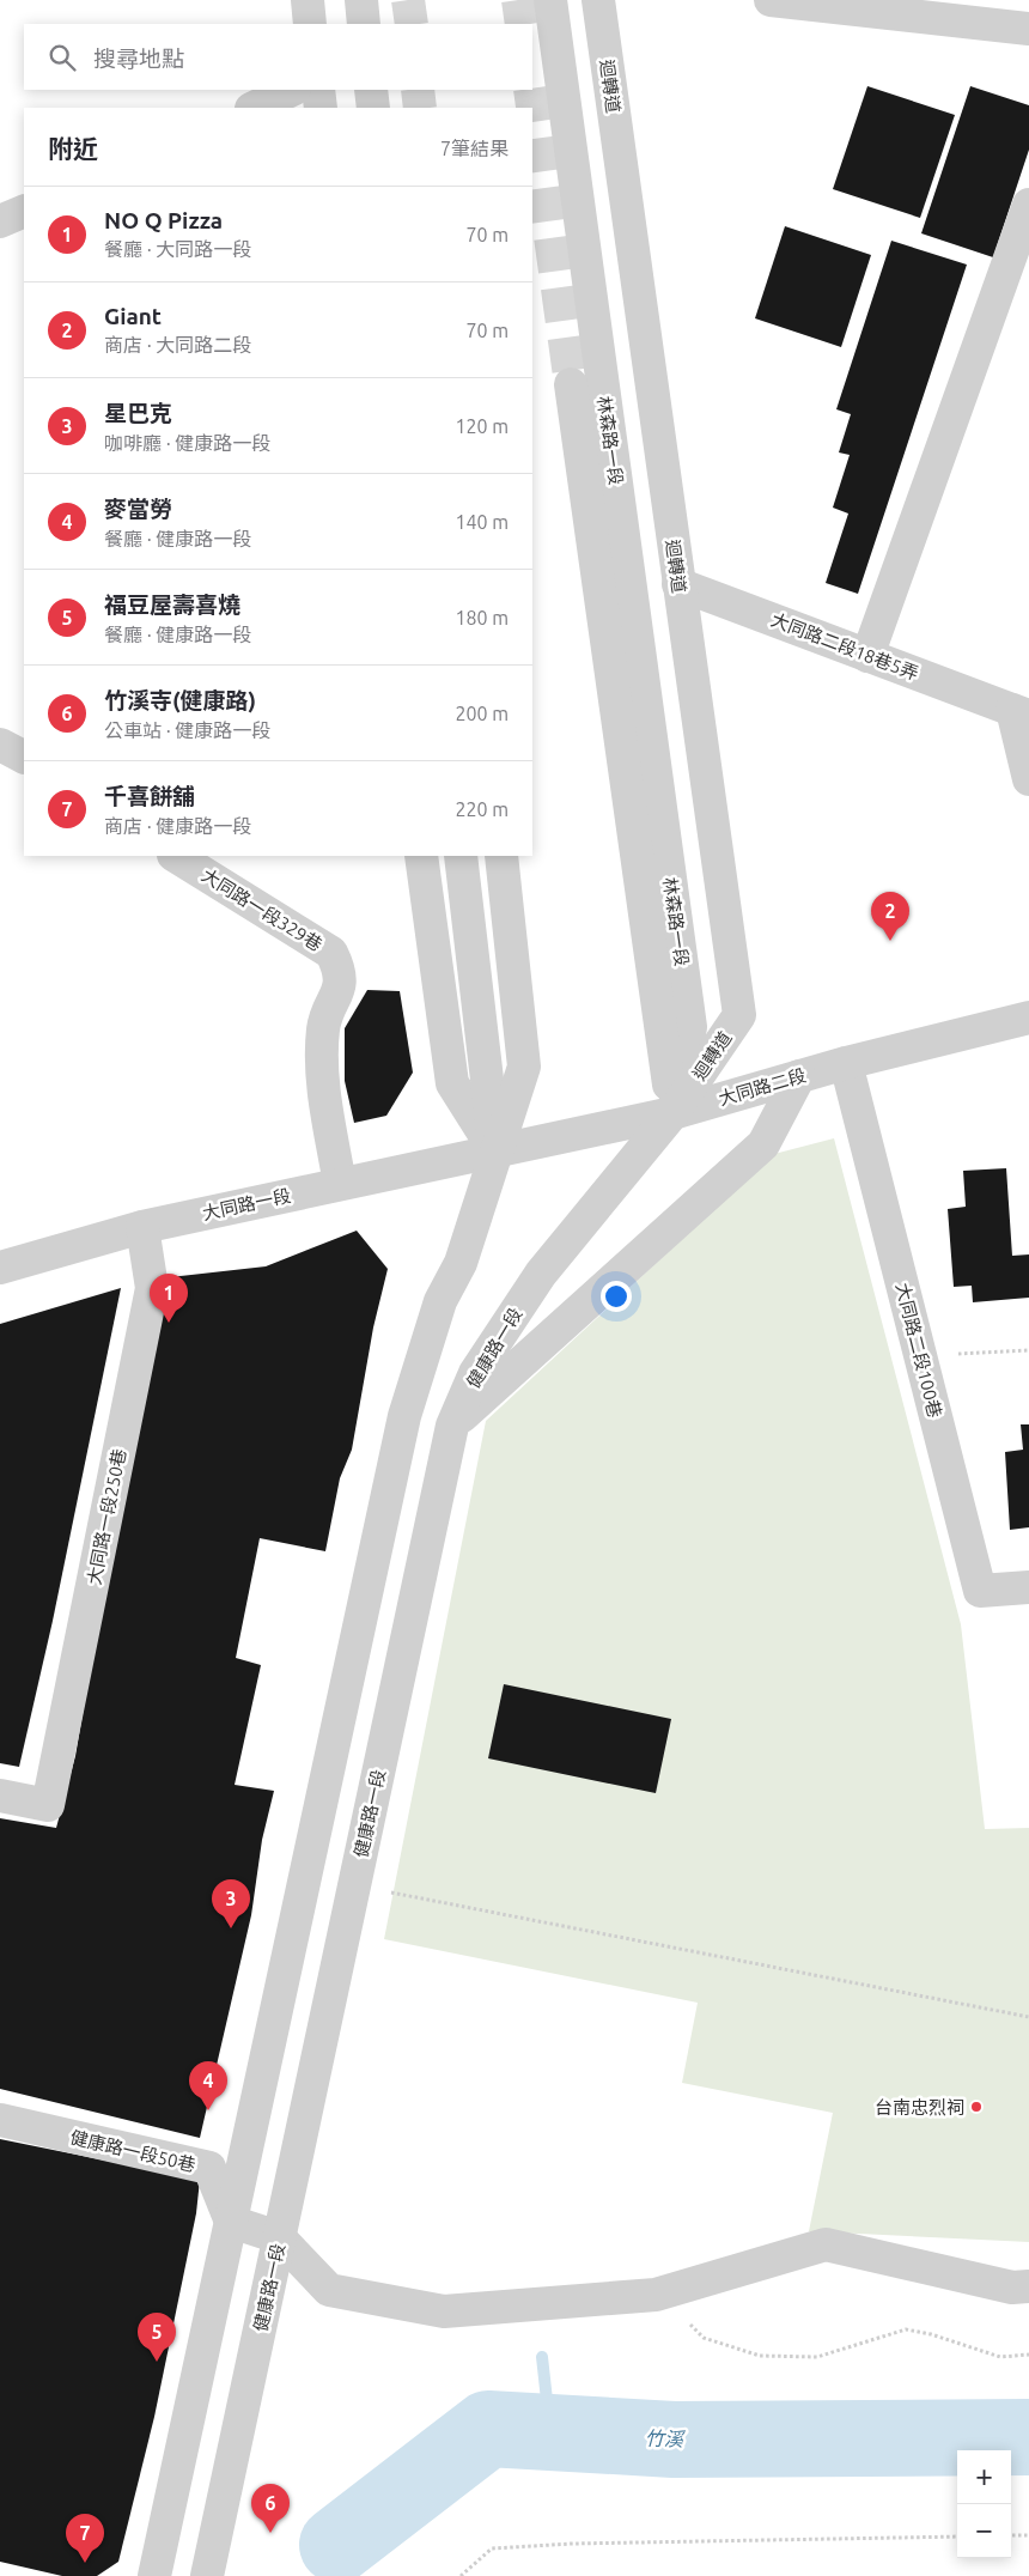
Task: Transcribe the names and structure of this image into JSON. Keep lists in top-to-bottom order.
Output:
{
  "streets": {
    "street": [
      "迴轉道",
      "林森路一段",
      "大同路二段18巷5弄",
      "大同路一段329巷",
      "大同路二段",
      "大同路一段",
      "健康路一段",
      "大同路二段100巷",
      "大同路一段250巷",
      "健康路一段50巷"
    ]
  },
  "crossings": [
    ["迴轉道", "林森路一段"],
    ["迴轉道", "大同路二段18巷5弄"],
    ["迴轉道", "大同路二段"],
    ["迴轉道", "健康路一段"],
    ["林森路一段", "大同路二段"],
    ["林森路一段", "健康路一段"],
    ["大同路一段329巷", "大同路一段"],
    ["大同路二段", "大同路一段"],
    ["大同路二段", "健康路一段"],
    ["大同路二段", "大同路二段100巷"],
    ["大同路一段", "大同路一段250巷"]
  ],
  "water": ["竹溪"],
  "places": ["台南忠烈祠"],
  "page": {
    "search": "搜尋地點",
    "heading": ["附近", "7筆結果"],
    "list": [
      {
        "mark": "1",
        "name": "NO Q Pizza",
        "note": "餐廳 · 大同路一段",
        "value": "70 m"
      },
      {
        "mark": "2",
        "name": "Giant",
        "note": "商店 · 大同路二段",
        "value": "70 m"
      },
      {
        "mark": "3",
        "name": "星巴克",
        "note": "咖啡廳 · 健康路一段",
        "value": "120 m"
      },
      {
        "mark": "4",
        "name": "麥當勞",
        "note": "餐廳 · 健康路一段",
        "value": "140 m"
      },
      {
        "mark": "5",
        "name": "福豆屋壽喜燒",
        "note": "餐廳 · 健康路一段",
        "value": "180 m"
      },
      {
        "mark": "6",
        "name": "竹溪寺(健康路)",
        "note": "公車站 · 健康路一段",
        "value": "200 m"
      },
      {
        "mark": "7",
        "name": "千喜餅舖",
        "note": "商店 · 健康路一段",
        "value": "220 m"
      }
    ],
    "pins": [
      "2",
      "1",
      "3",
      "4",
      "5",
      "6",
      "7"
    ],
    "map_buttons": ["+", "−"]
  }
}
